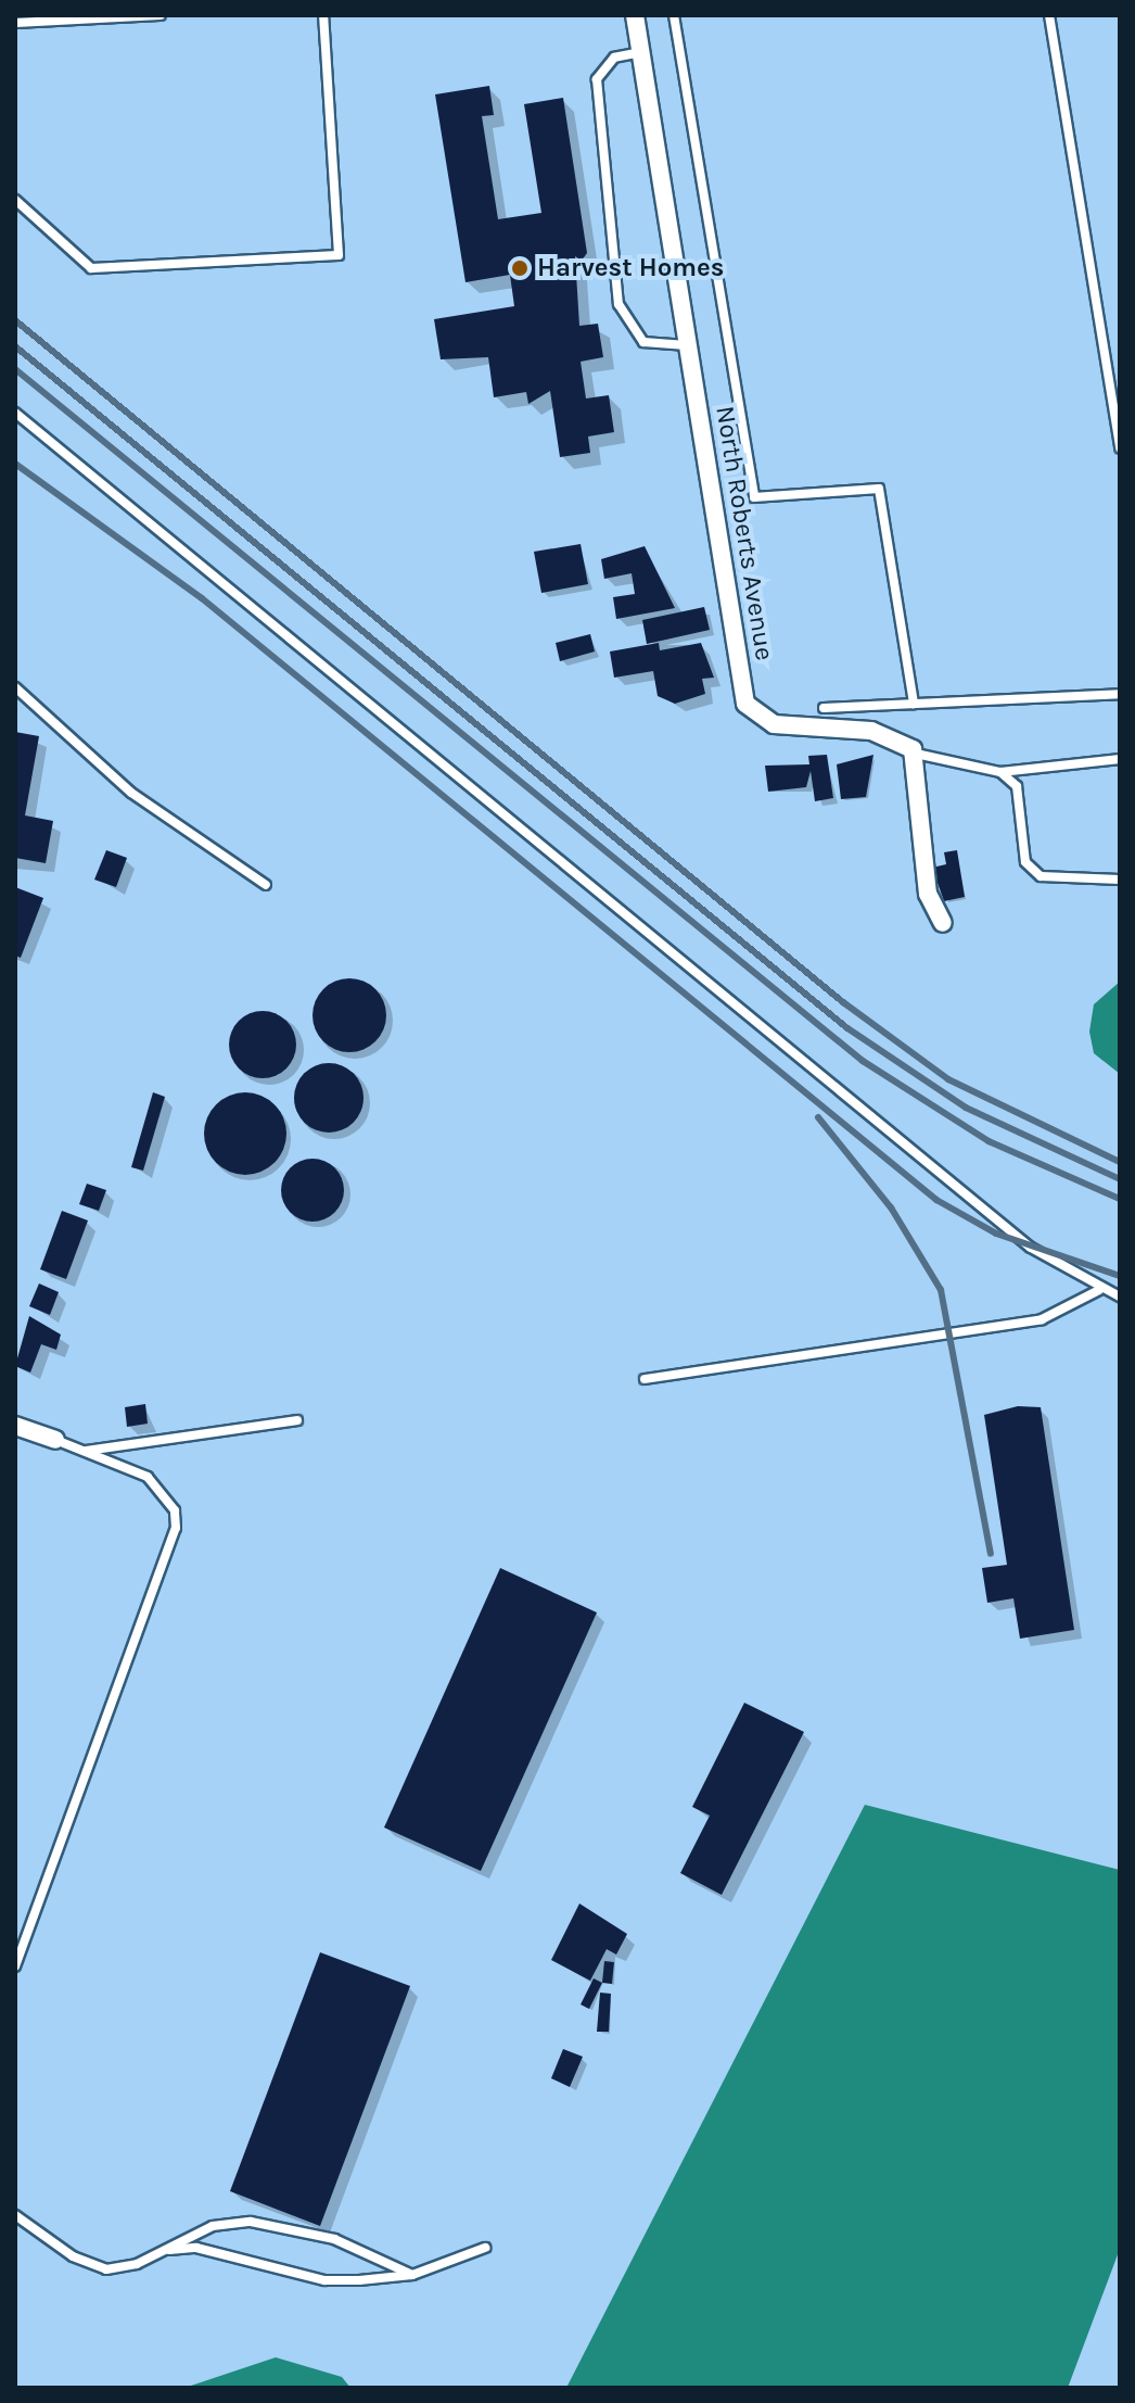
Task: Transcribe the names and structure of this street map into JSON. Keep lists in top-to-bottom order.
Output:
{
  "streets": {
    "street": ["North Roberts Avenue"]
  },
  "places": ["Harvest Homes"]
}
